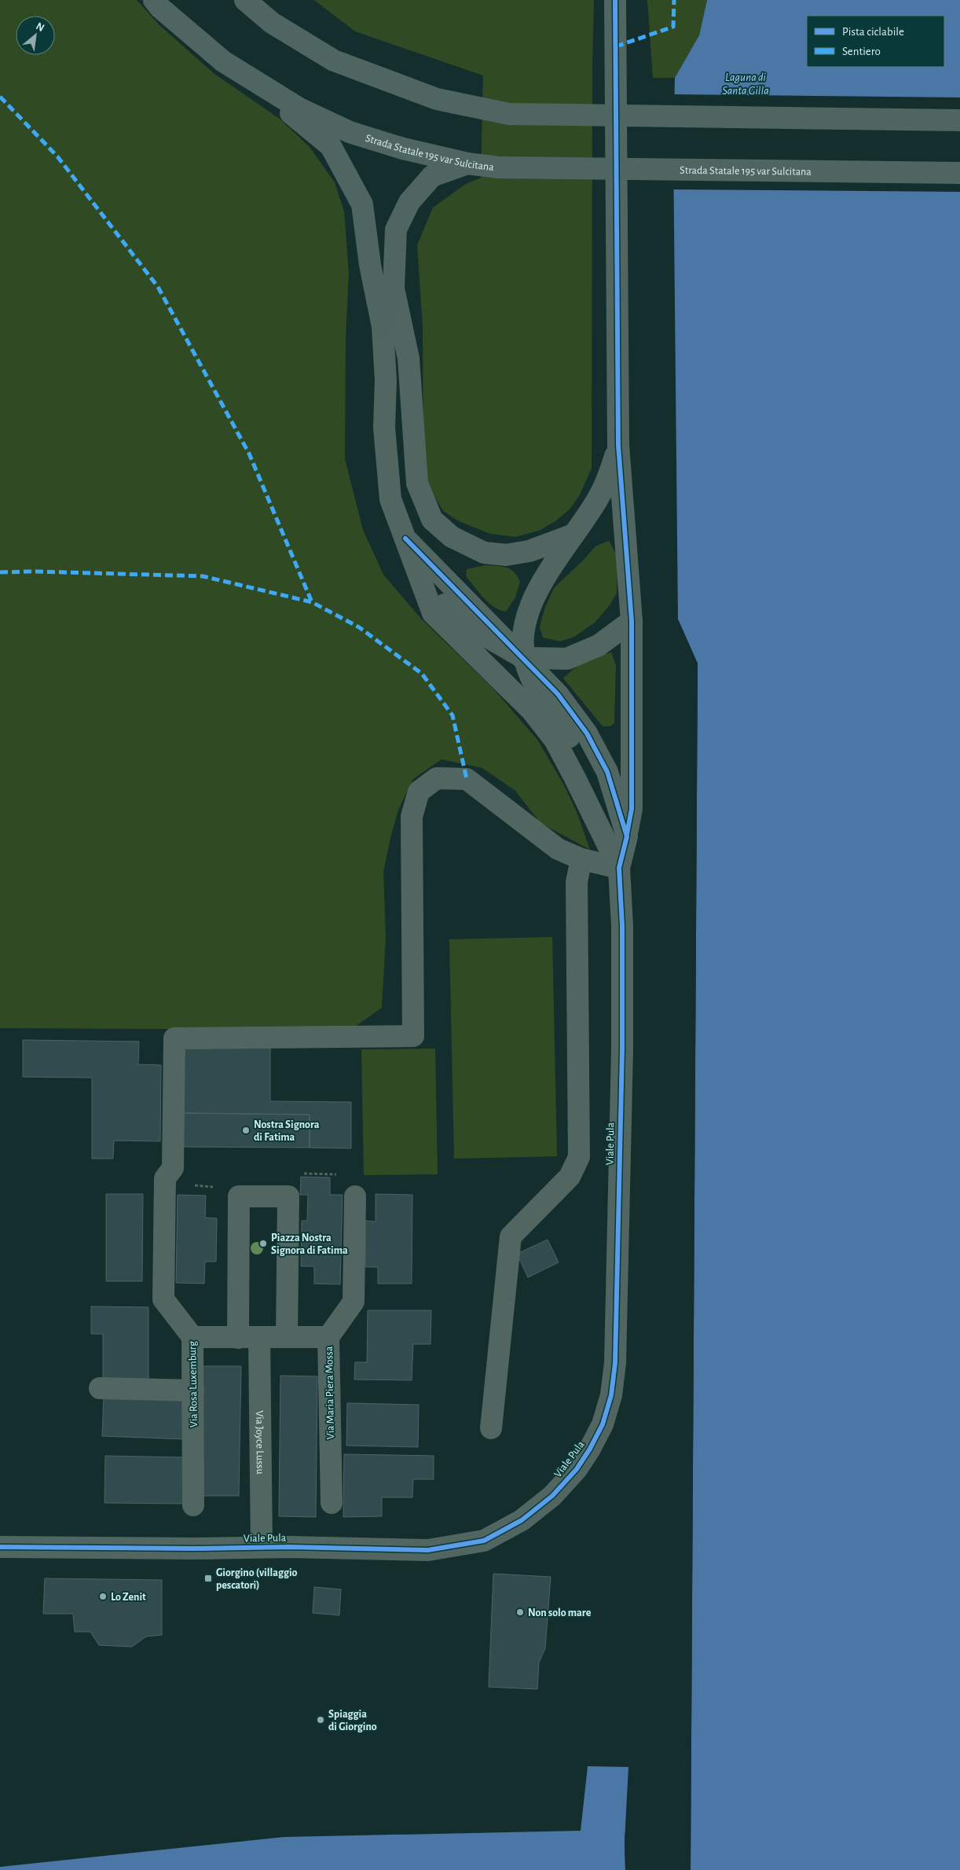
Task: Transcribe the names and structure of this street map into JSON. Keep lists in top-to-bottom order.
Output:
{
  "streets": {
    "highway": ["Strada Statale 195 var Sulcitana"],
    "street": [
      "Viale Pula",
      "Via Rosa Luxemburg",
      "Via Maria Piera Mossa",
      "Via Joyce Lussu"
    ]
  },
  "crossings": [
    ["Viale Pula", "Via Joyce Lussu"]
  ],
  "water": ["Laguna di Santa Gilla"],
  "places": {
    "other": [
      "Nostra Signora di Fatima",
      "Piazza Nostra Signora di Fatima",
      "Lo Zenit",
      "Non solo mare",
      "Spiaggia di Giorgino"
    ],
    "transit": ["Giorgino (villaggio pescatori)"]
  },
  "legend": ["Pista ciclabile", "Sentiero"],
  "north": "top right"
}
